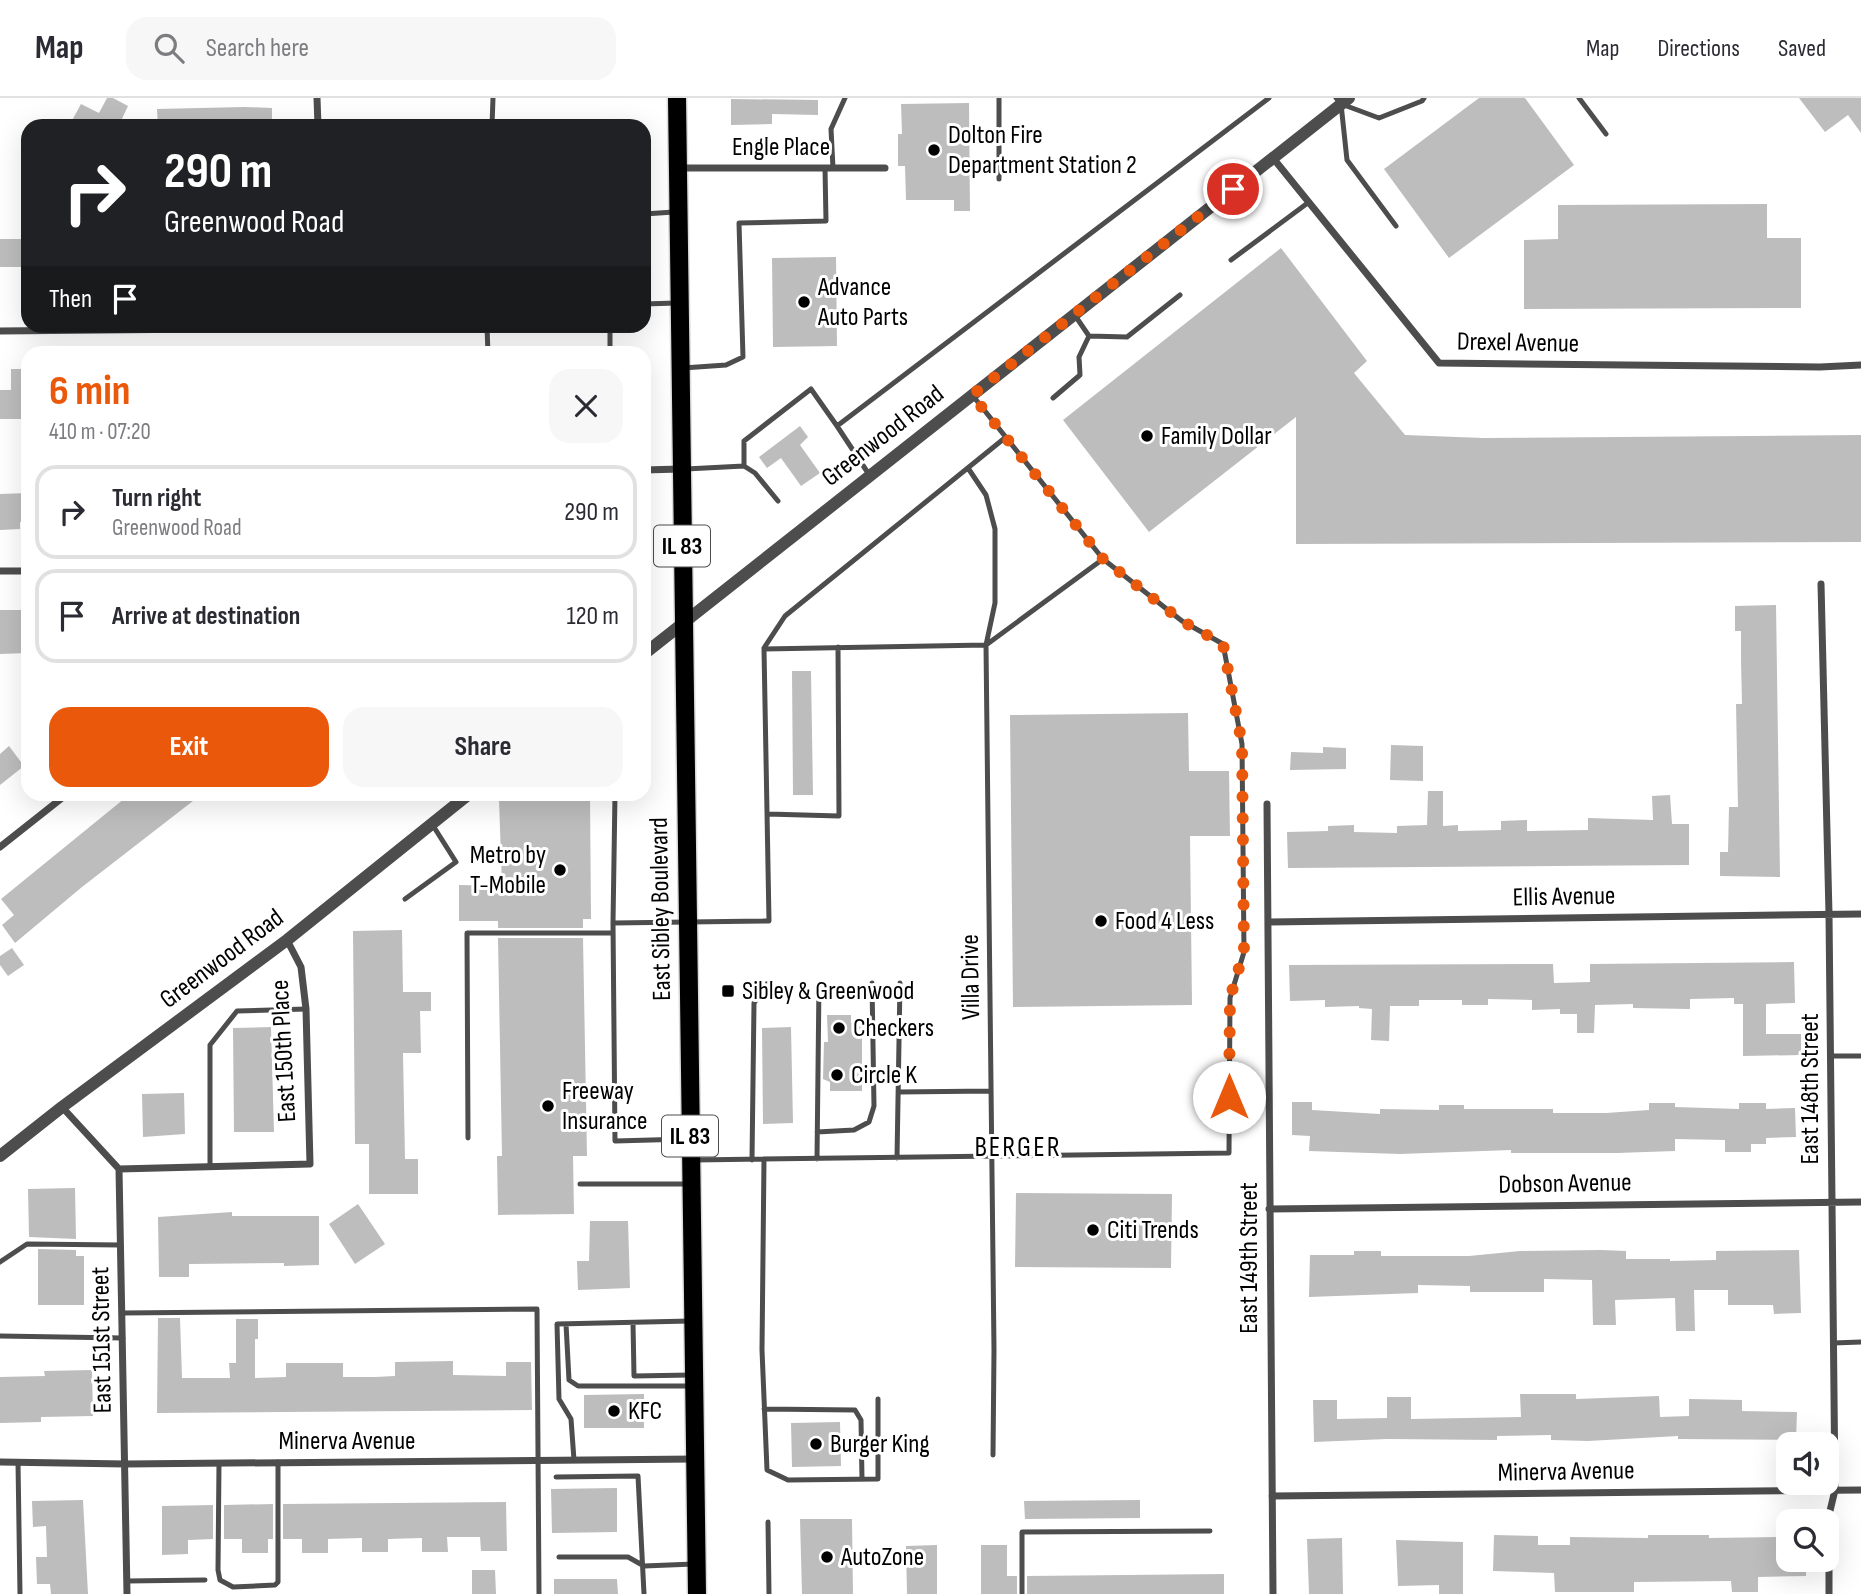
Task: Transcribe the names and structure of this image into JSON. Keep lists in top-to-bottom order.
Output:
{
  "streets": {
    "main road": ["IL 83", "East Sibley Boulevard"],
    "street": [
      "Engle Place",
      "Drexel Avenue",
      "Greenwood Road",
      "Ellis Avenue",
      "East 150th Place",
      "East 148th Street",
      "Dobson Avenue",
      "East 149th Street",
      "East 151st Street",
      "Minerva Avenue"
    ],
    "lane": ["Villa Drive"]
  },
  "crossings": [
    ["Engle Place", "East Sibley Boulevard"],
    ["Drexel Avenue", "Greenwood Road"],
    ["Greenwood Road", "East Sibley Boulevard"],
    ["Greenwood Road", "East 150th Place"],
    ["Ellis Avenue", "East 148th Street"],
    ["Ellis Avenue", "East 149th Street"],
    ["East Sibley Boulevard", "Minerva Avenue"],
    ["East 148th Street", "Dobson Avenue"],
    ["Dobson Avenue", "East 149th Street"],
    ["East 149th Street", "Minerva Avenue"],
    ["East 151st Street", "Minerva Avenue"]
  ],
  "districts": ["BERGER"],
  "places": {
    "other": [
      "Dolton Fire Department Station 2",
      "Advance Auto Parts",
      "Family Dollar",
      "Metro by T-Mobile",
      "Food 4 Less",
      "Checkers",
      "Circle K",
      "Freeway Insurance",
      "Citi Trends",
      "KFC",
      "Burger King",
      "AutoZone"
    ],
    "transit": ["Sibley & Greenwood"]
  },
  "page": {
    "header": "Map",
    "search": "Search here",
    "nav": ["Map", "Directions", "Saved"],
    "turn": ["290 m", "Greenwood Road"],
    "then": "Then",
    "heading": ["6 min", "410 m · 07:20"],
    "list": [
      {
        "name": "Turn right",
        "note": "Greenwood Road",
        "value": "290 m"
      },
      {
        "name": "Arrive at destination",
        "value": "120 m"
      }
    ],
    "buttons": ["Exit", "Share"]
  }
}
